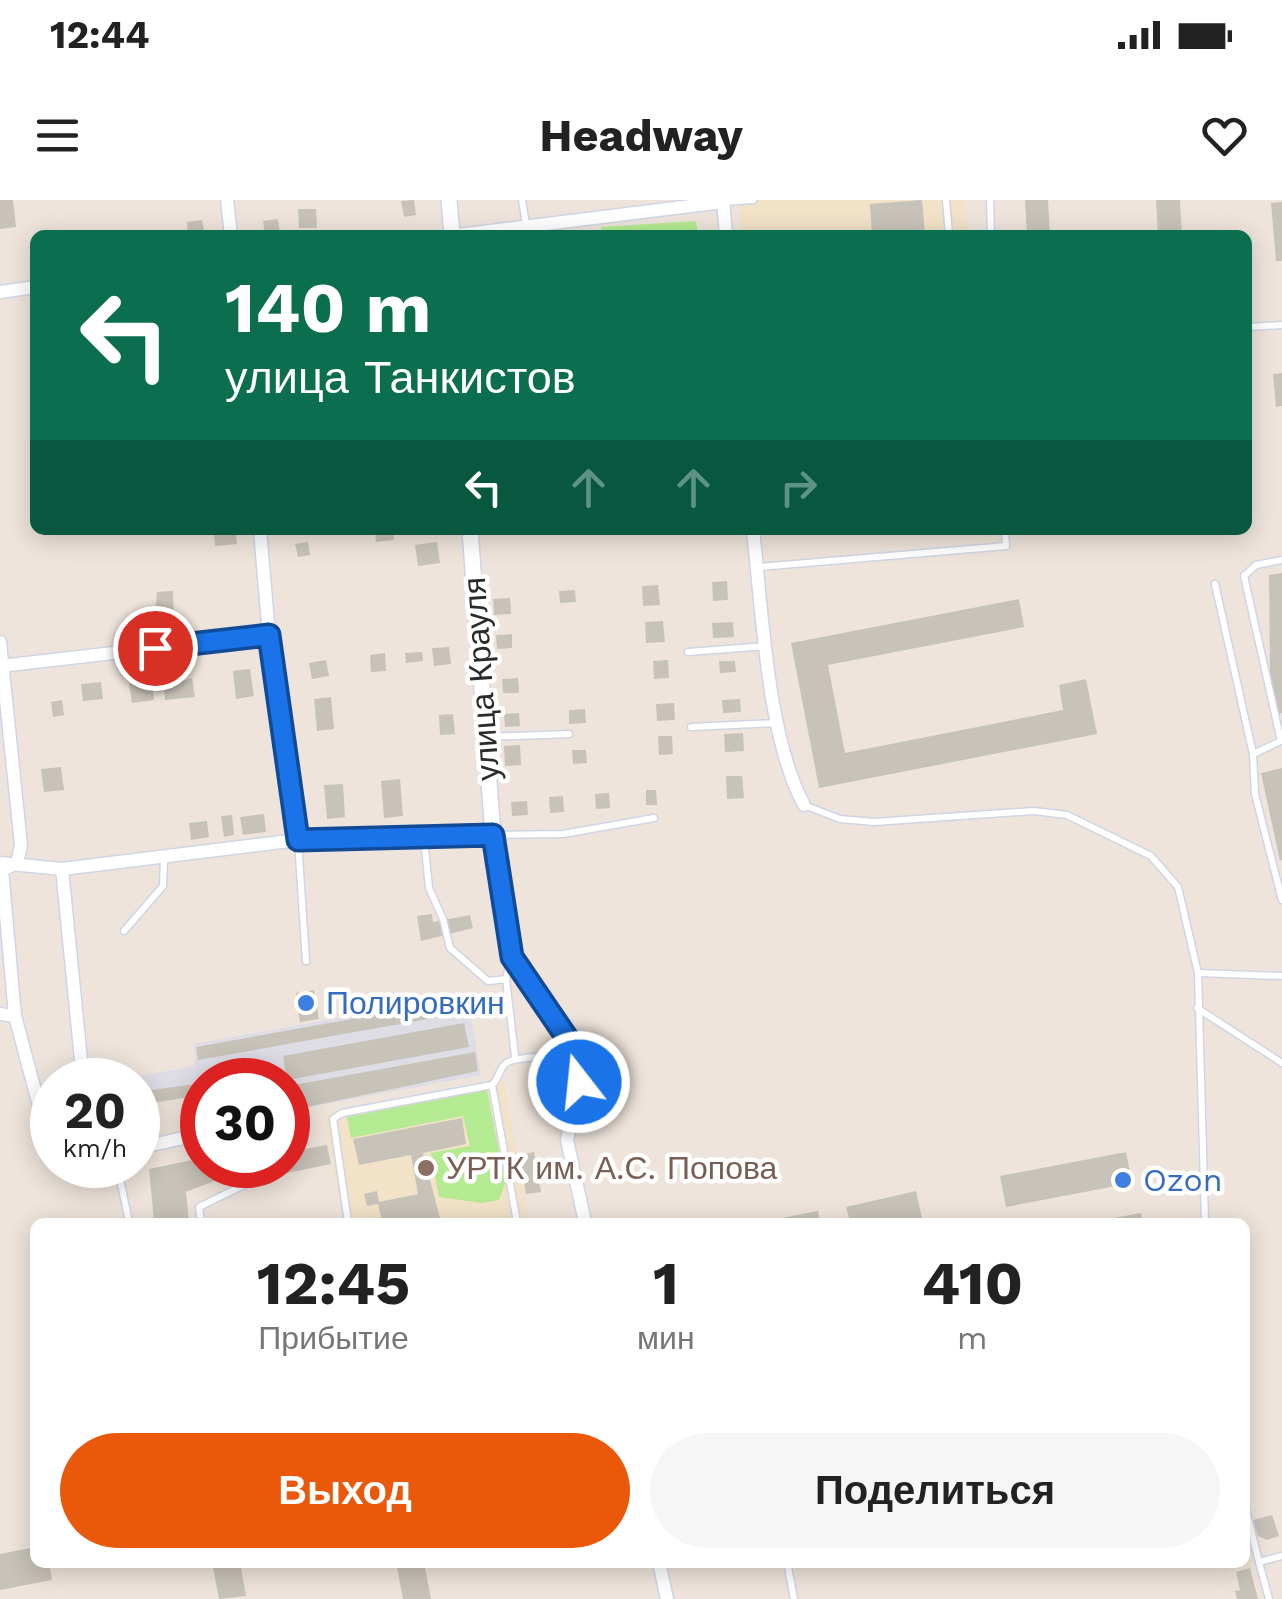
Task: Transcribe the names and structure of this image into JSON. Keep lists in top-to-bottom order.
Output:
{
  "streets": {
    "street": ["улица Крауля"]
  },
  "places": ["Полировкин", "УРТК им. А.С. Попова", "Ozon"],
  "page": {
    "status": "12:44",
    "header": "Headway",
    "turn": ["140 m", "улица Танкистов"],
    "speed": "20 km/h",
    "limit": "30",
    "eta": [
      "12:45",
      "Прибытие",
      "1",
      "мин",
      "410",
      "m"
    ],
    "buttons": ["Выход", "Поделиться"]
  }
}
